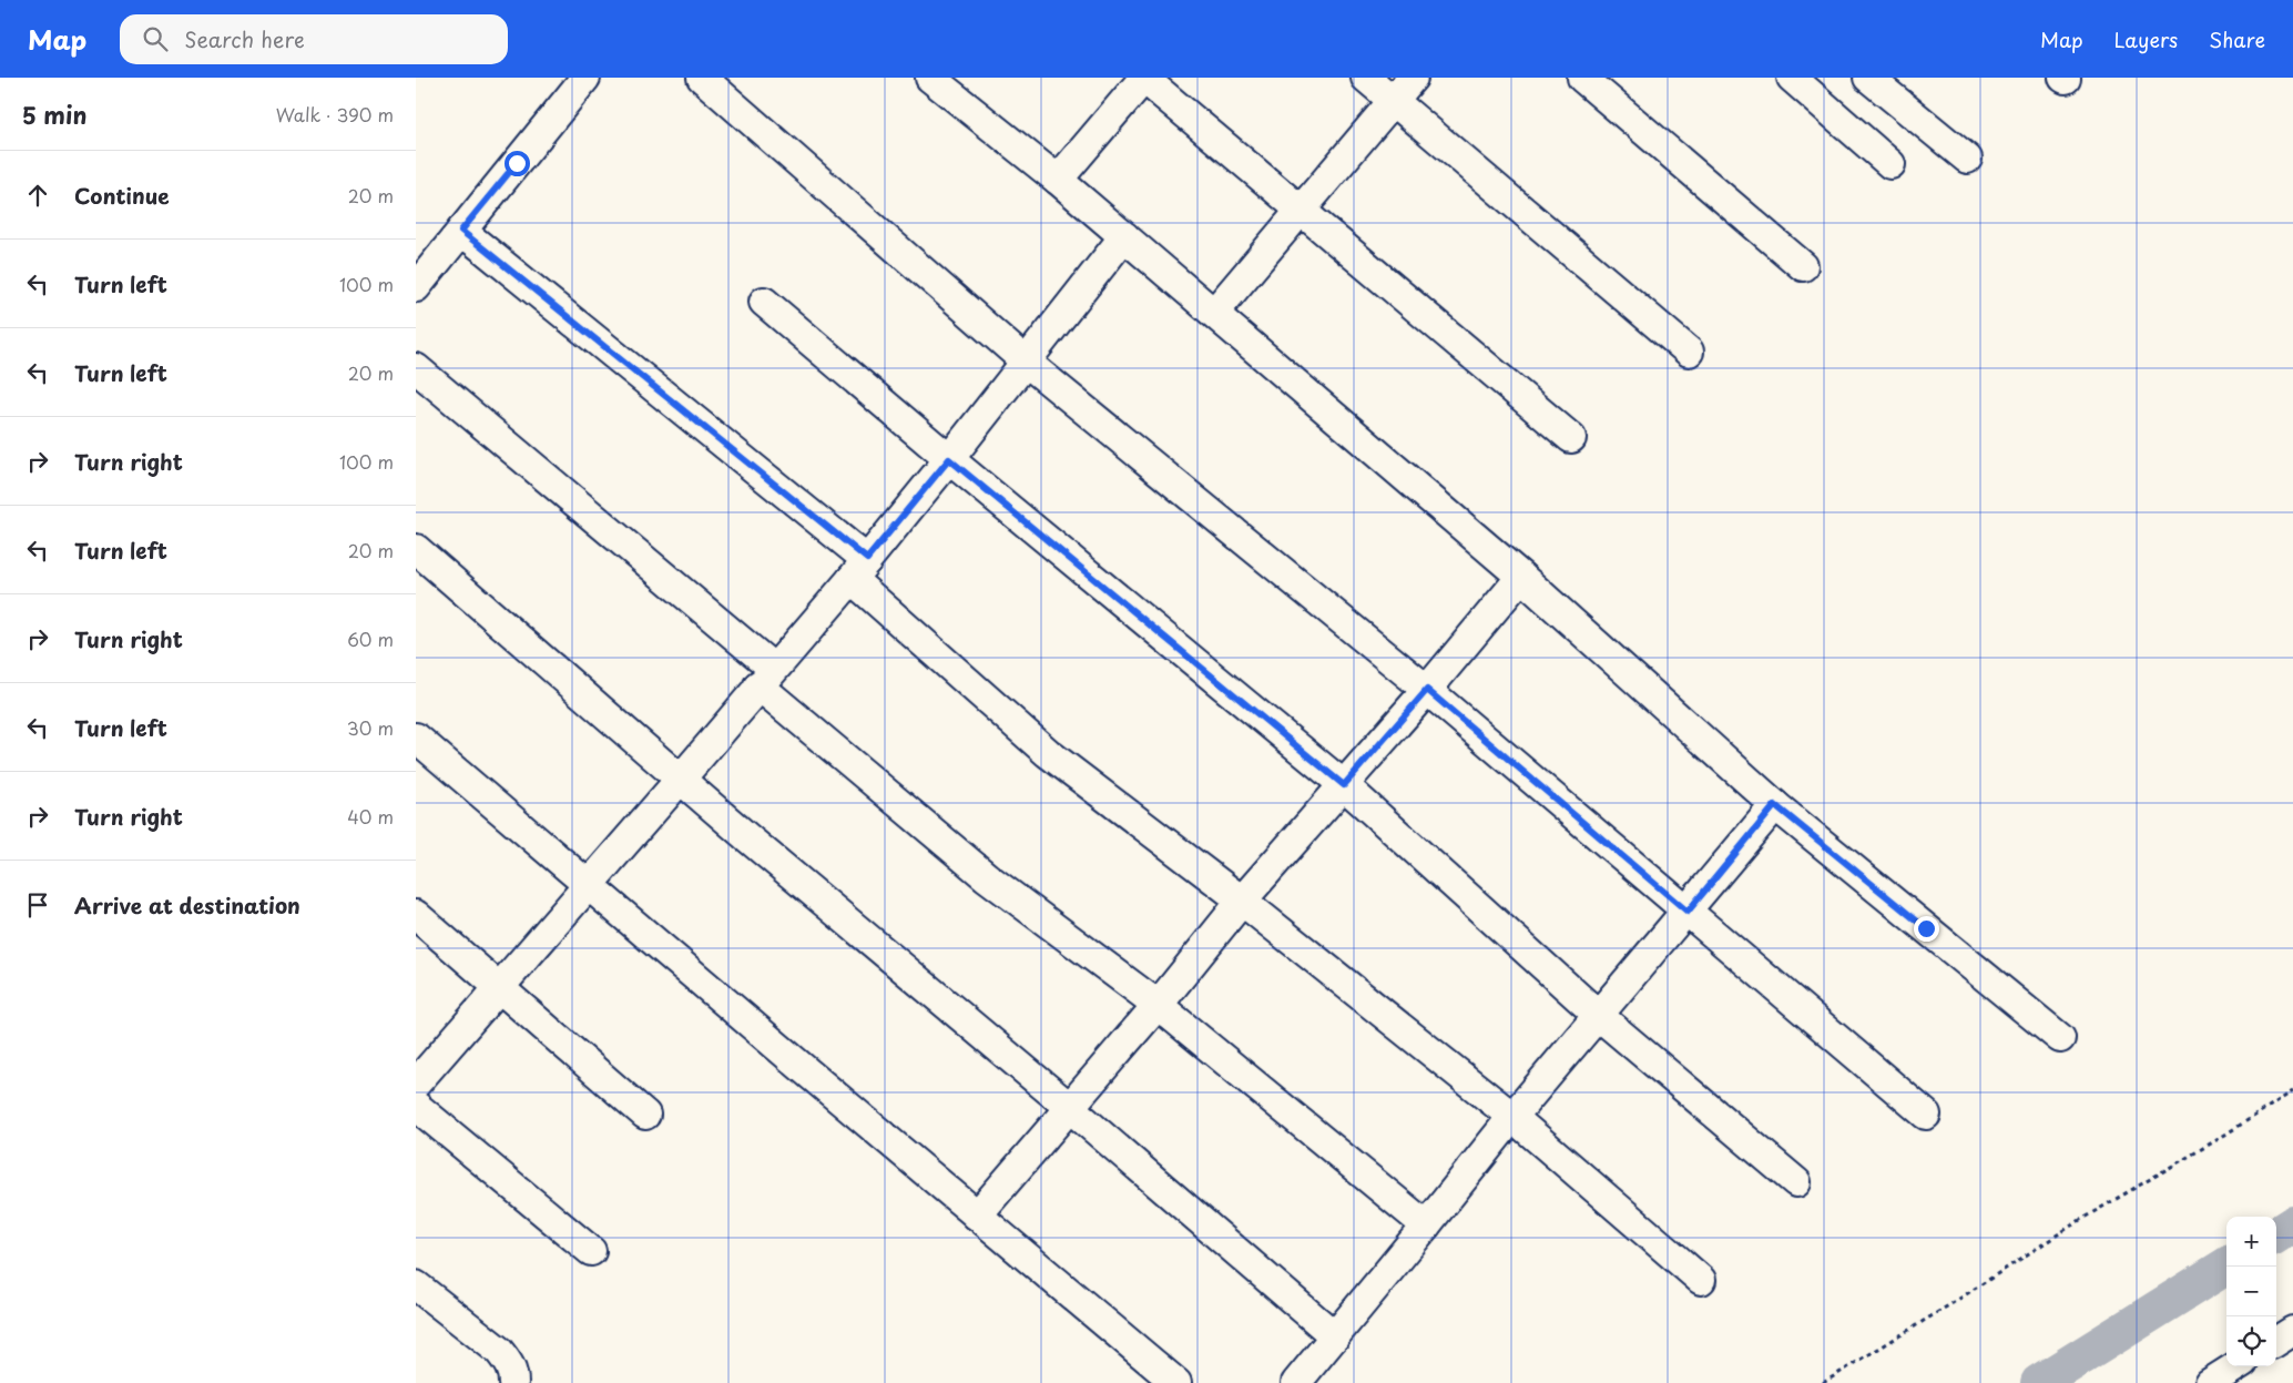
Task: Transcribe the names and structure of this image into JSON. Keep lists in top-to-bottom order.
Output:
{
  "page": {
    "header": "Map",
    "search": "Search here",
    "nav": ["Map", "Layers", "Share"],
    "heading": ["5 min", "Walk · 390 m"],
    "list": [
      ["Continue", "20 m"],
      ["Turn left", "100 m"],
      ["Turn left", "20 m"],
      ["Turn right", "100 m"],
      ["Turn left", "20 m"],
      ["Turn right", "60 m"],
      ["Turn left", "30 m"],
      ["Turn right", "40 m"],
      "Arrive at destination"
    ],
    "map_buttons": ["+", "−"]
  }
}
